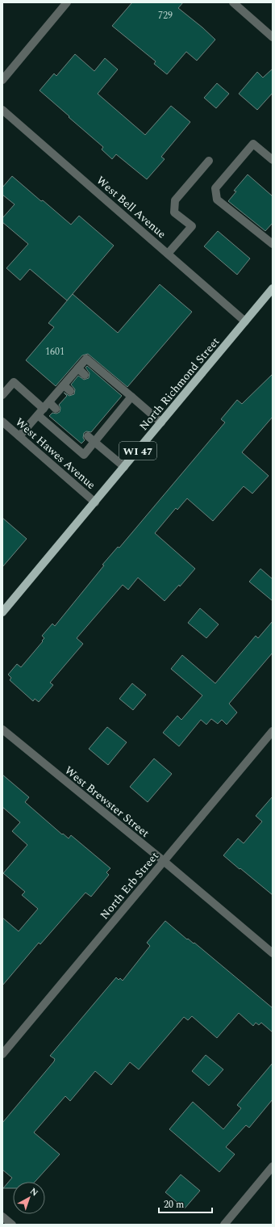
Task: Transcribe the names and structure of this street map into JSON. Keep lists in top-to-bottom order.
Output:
{
  "streets": {
    "main road": ["North Richmond Street", "WI 47"],
    "street": [
      "West Bell Avenue",
      "West Hawes Avenue",
      "West Brewster Street",
      "North Erb Street"
    ]
  },
  "crossings": [
    ["West Bell Avenue", "North Richmond Street"],
    ["North Richmond Street", "West Hawes Avenue"],
    ["West Brewster Street", "North Erb Street"]
  ],
  "house_numbers": ["729", "1601"],
  "scale_bar": "20 m",
  "north": "top right"
}
